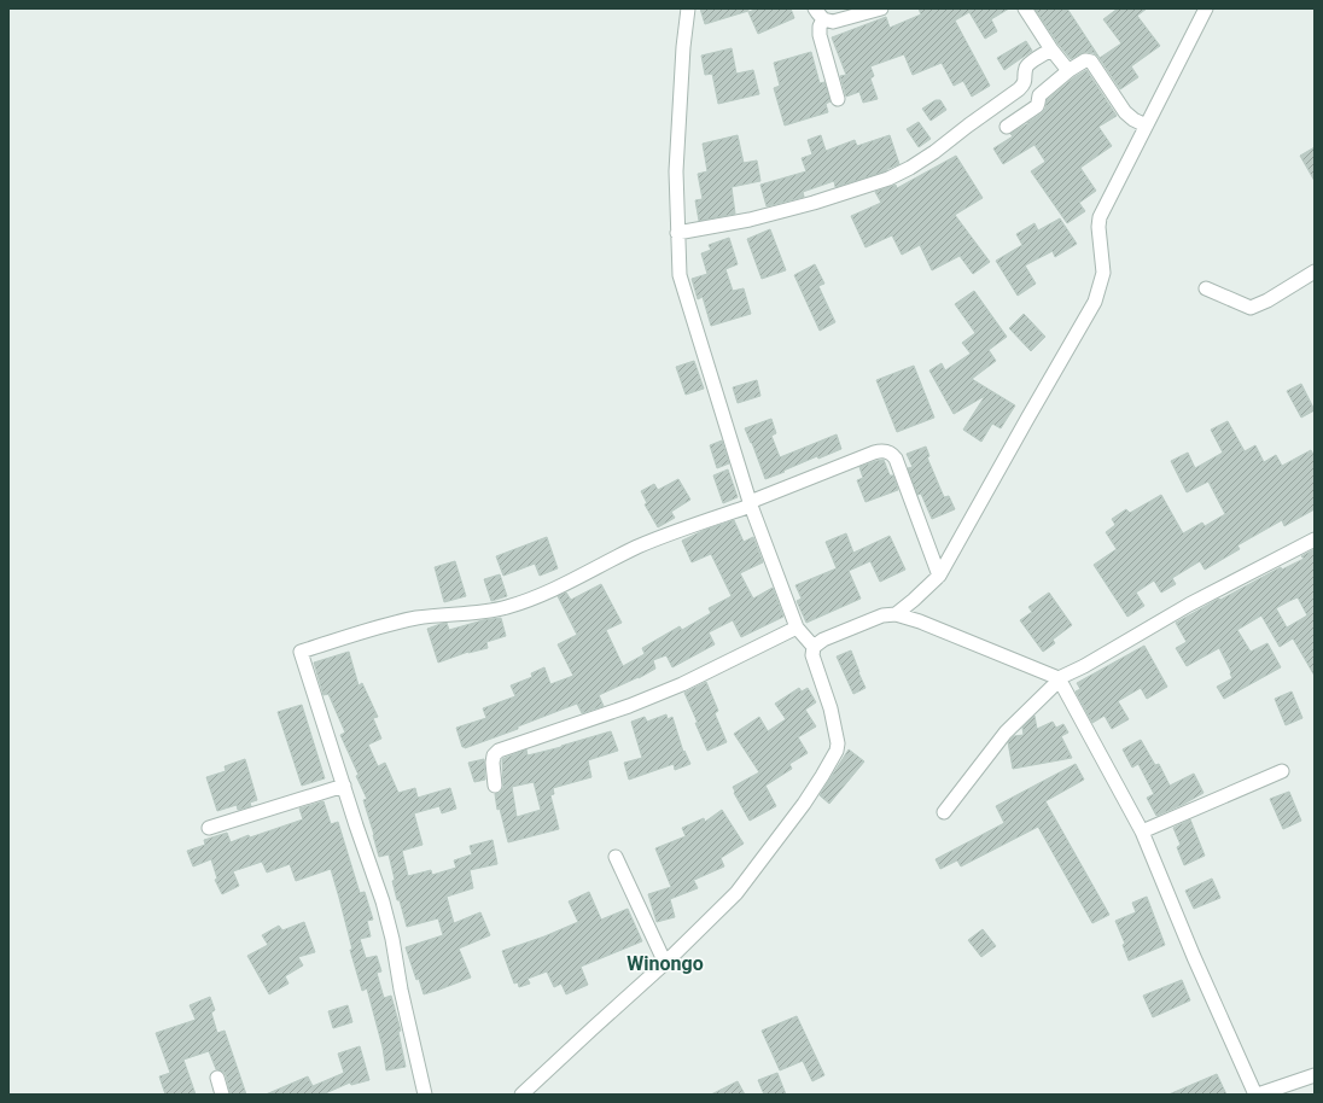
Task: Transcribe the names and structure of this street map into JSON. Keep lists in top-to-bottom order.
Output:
{
  "districts": ["Winongo"]
}
